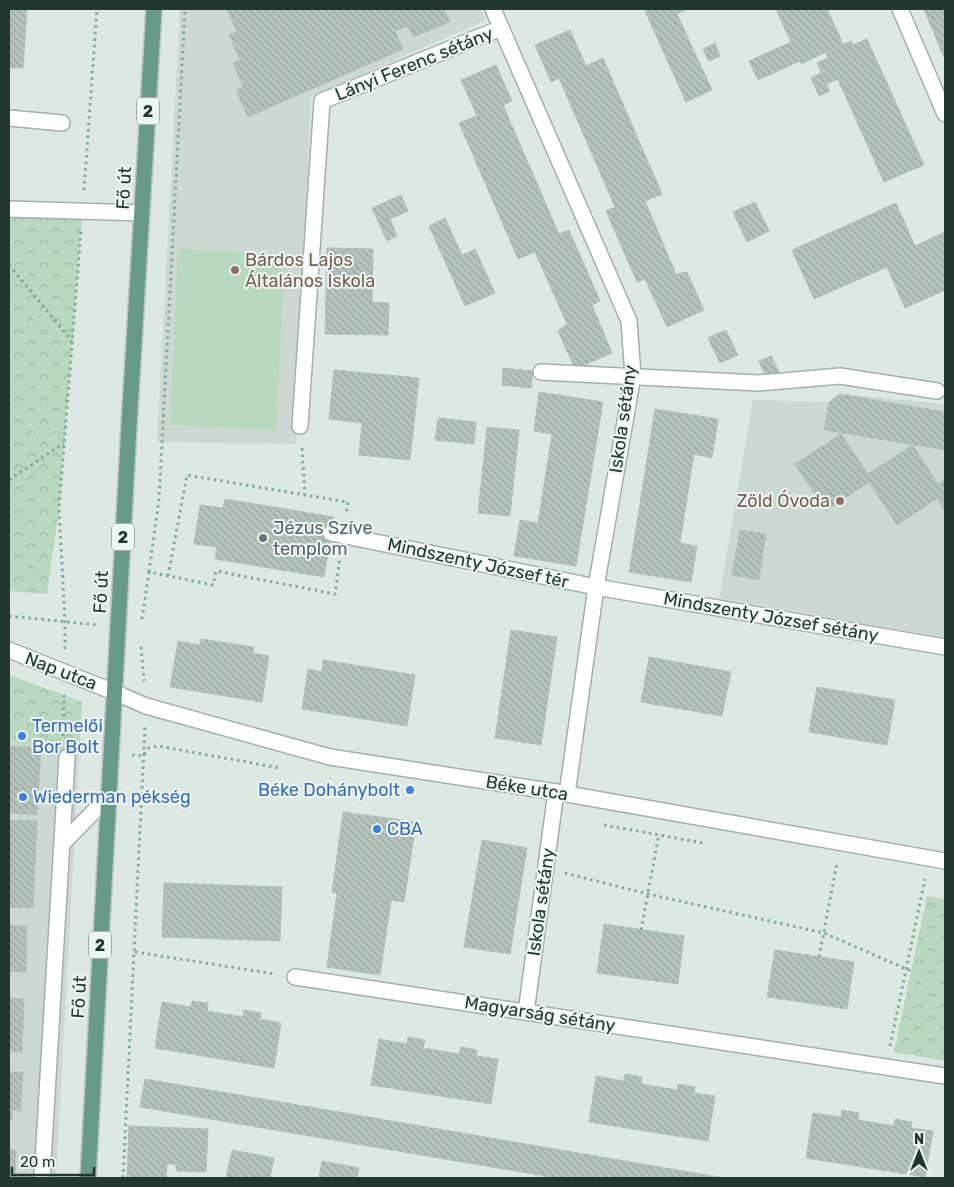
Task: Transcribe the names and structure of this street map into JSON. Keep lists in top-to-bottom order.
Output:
{
  "streets": {
    "main road": ["2", "Fő út"],
    "street": [
      "Lányi Ferenc sétány",
      "Iskola sétány",
      "Mindszenty József tér",
      "Mindszenty József sétány",
      "Nap utca",
      "Béke utca",
      "Magyarság sétány"
    ]
  },
  "crossings": [
    ["Lányi Ferenc sétány", "Iskola sétány"],
    ["Fő út", "Nap utca"],
    ["Fő út", "Béke utca"],
    ["Iskola sétány", "Mindszenty József tér"],
    ["Iskola sétány", "Mindszenty József sétány"],
    ["Iskola sétány", "Béke utca"],
    ["Iskola sétány", "Magyarság sétány"],
    ["Mindszenty József tér", "Mindszenty József sétány"],
    ["Nap utca", "Béke utca"]
  ],
  "places": [
    "Bárdos Lajos Általános Iskola",
    "Zöld Óvoda",
    "Jézus Szíve templom",
    "Termelői Bor Bolt",
    "Béke Dohánybolt",
    "Wiederman pékség",
    "CBA"
  ],
  "scale_bar": "20 m",
  "north": "top"
}
